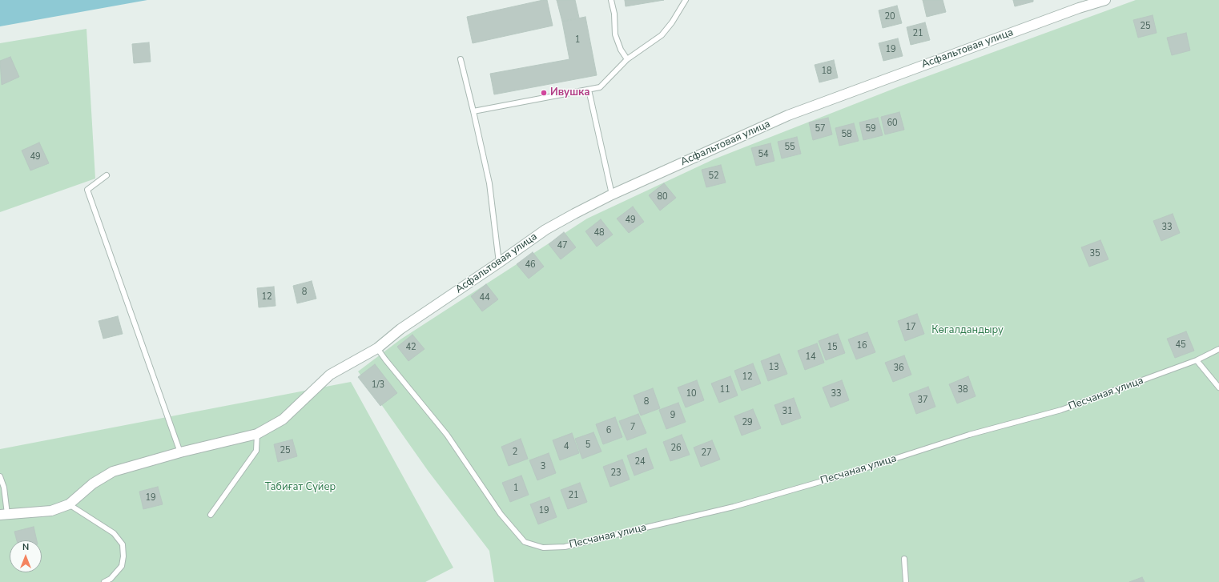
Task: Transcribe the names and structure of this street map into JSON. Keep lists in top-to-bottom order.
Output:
{
  "streets": {
    "street": ["Асфальтовая улица"],
    "lane": ["Песчаная улица"]
  },
  "crossings": [
    ["Асфальтовая улица", "Песчаная улица"]
  ],
  "parks": ["Көгалдандыру", "Табиғат Сүйер"],
  "places": ["Ивушка"],
  "house_numbers": [
    "20",
    "25",
    "21",
    "1",
    "19",
    "18",
    "60",
    "57",
    "59",
    "58",
    "55",
    "54",
    "49",
    "52",
    "80",
    "49",
    "33",
    "48",
    "47",
    "35",
    "46",
    "8",
    "12",
    "44",
    "17",
    "45",
    "16",
    "42",
    "15",
    "14",
    "13",
    "36",
    "12",
    "1/3",
    "11",
    "38",
    "10",
    "33",
    "37",
    "8",
    "31",
    "9",
    "29",
    "7",
    "6",
    "5",
    "4",
    "26",
    "25",
    "2",
    "27",
    "24",
    "3",
    "23",
    "1",
    "21",
    "19",
    "19"
  ],
  "north": "top"
}
